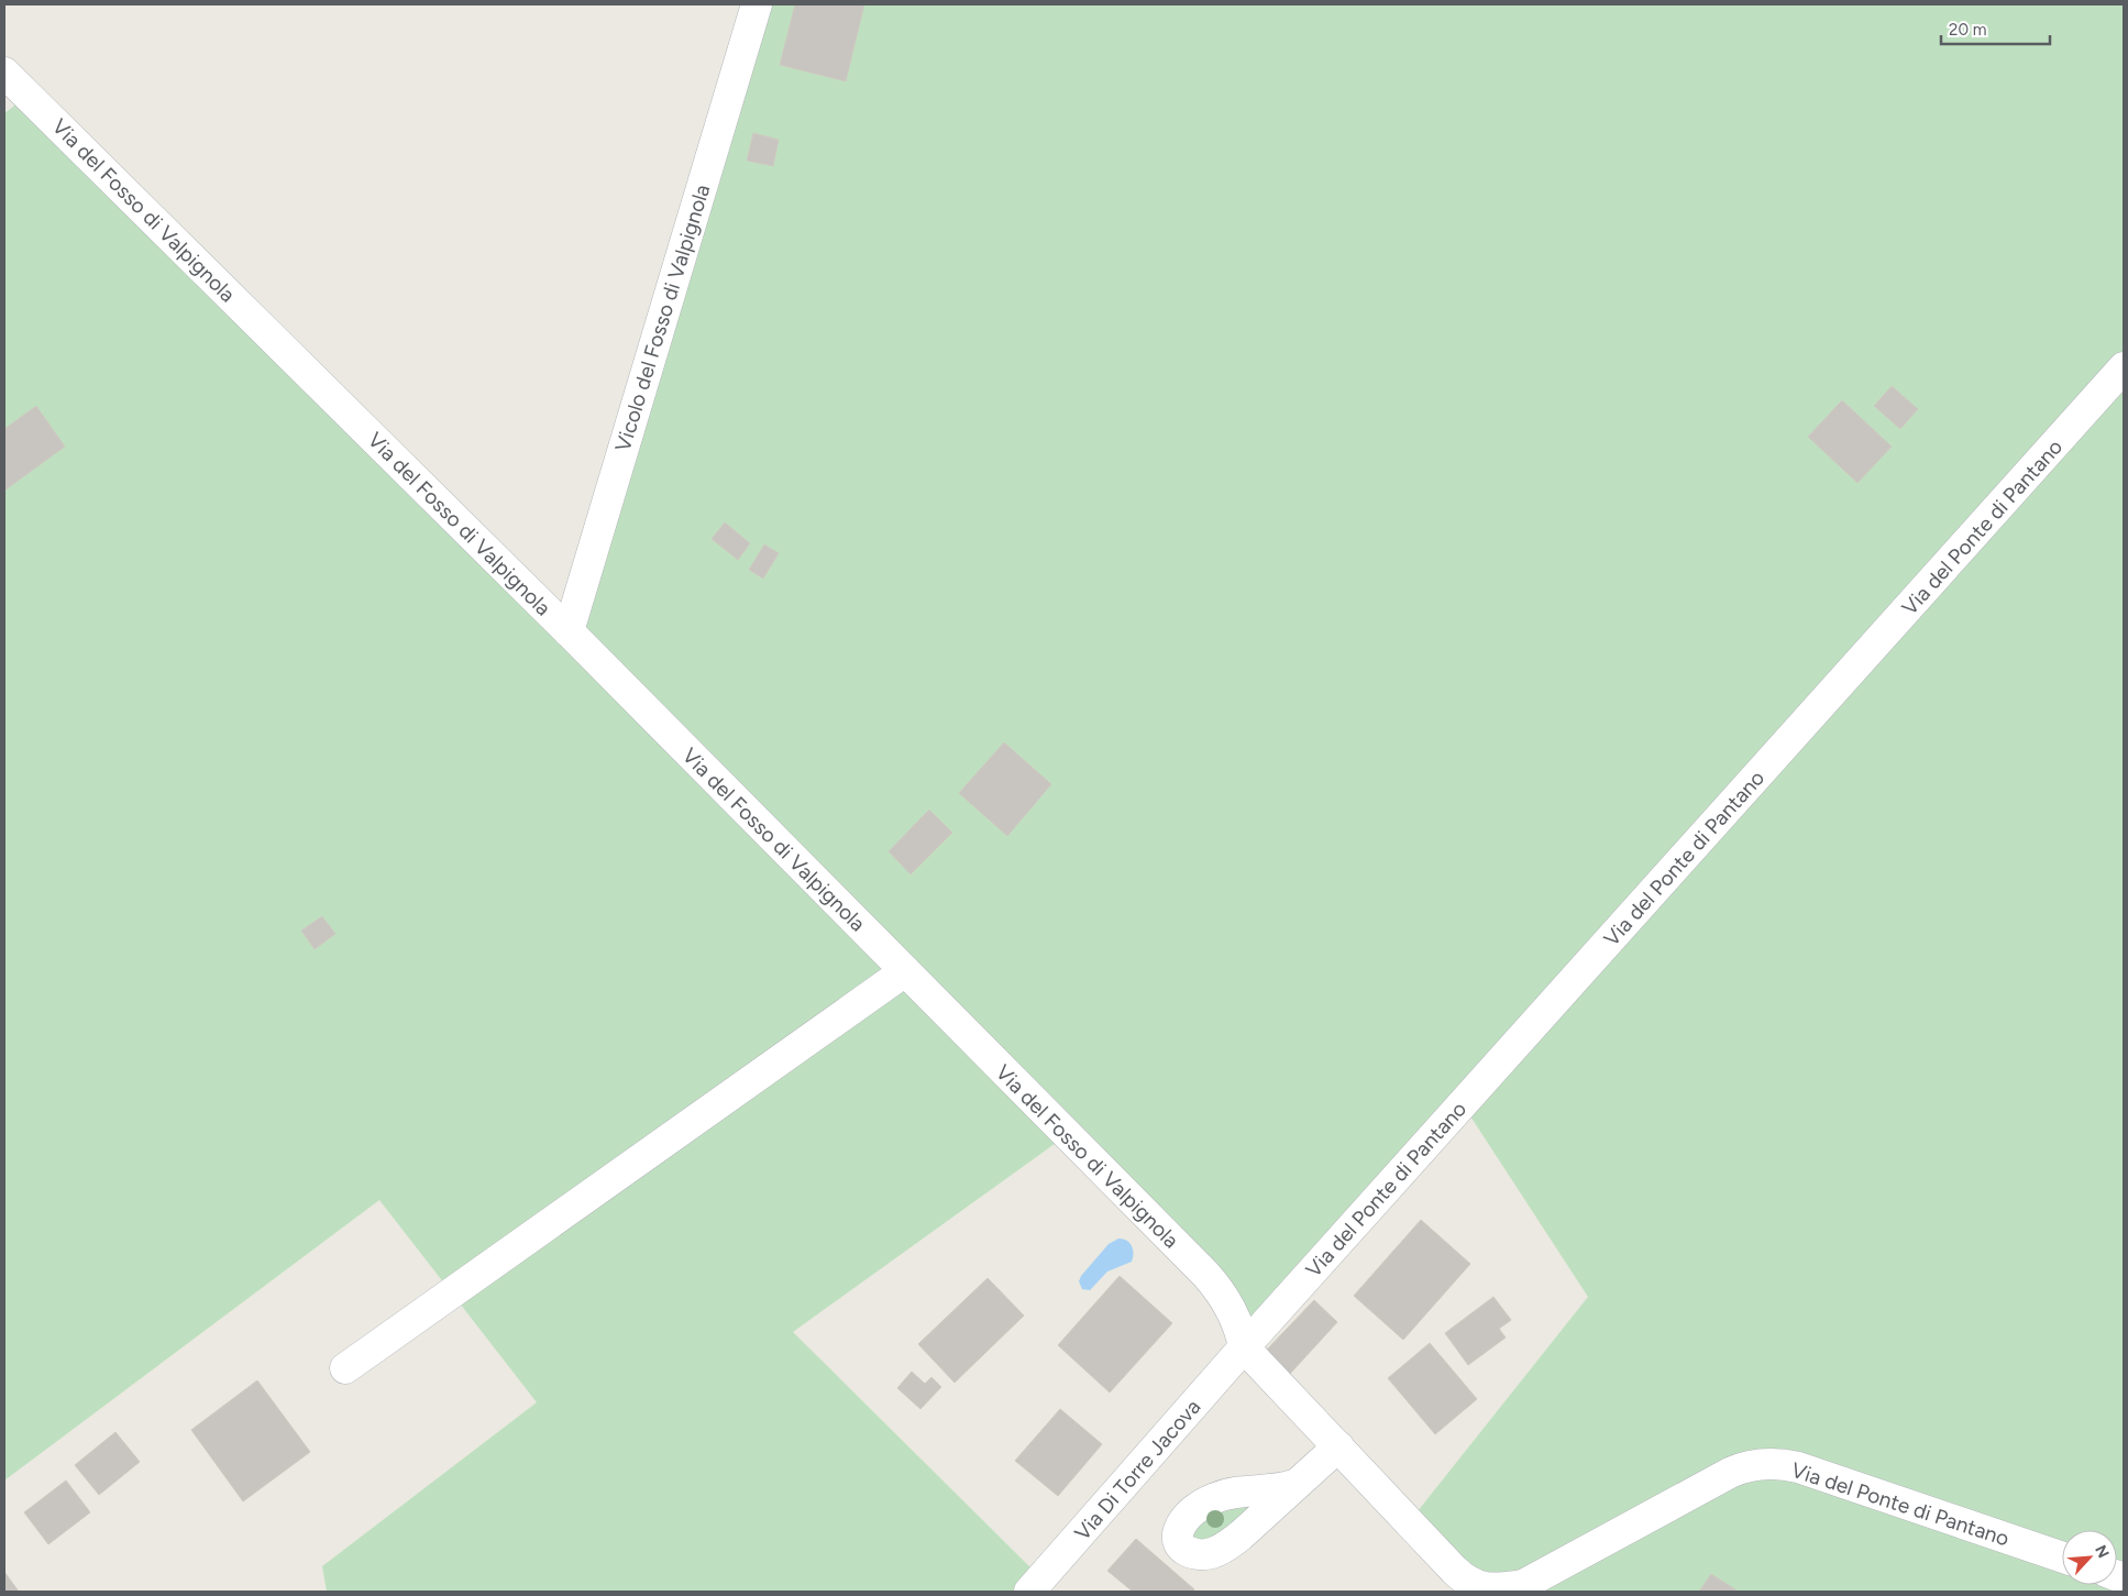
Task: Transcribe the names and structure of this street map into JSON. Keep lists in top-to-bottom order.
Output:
{
  "streets": {
    "street": [
      "Via del Fosso di Valpignola",
      "Vicolo del Fosso di Valpignola",
      "Via del Ponte di Pantano",
      "Via Di Torre Jacova"
    ]
  },
  "crossings": [
    ["Via del Fosso di Valpignola", "Vicolo del Fosso di Valpignola"],
    ["Via del Fosso di Valpignola", "Via del Ponte di Pantano"],
    ["Via del Fosso di Valpignola", "Via Di Torre Jacova"],
    ["Via del Ponte di Pantano", "Via Di Torre Jacova"]
  ],
  "scale_bar": "20 m",
  "north": "top right"
}
